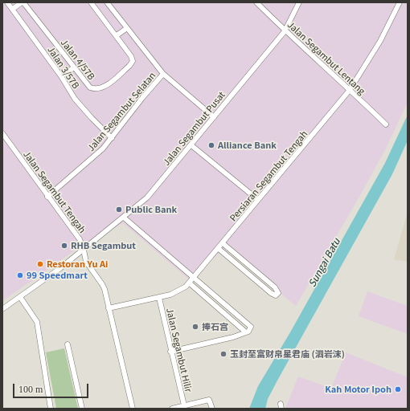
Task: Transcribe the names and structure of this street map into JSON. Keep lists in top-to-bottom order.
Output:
{
  "streets": {
    "street": [
      "Jalan Segambut Lentang",
      "Jalan 4/57B",
      "Jalan 3/57B",
      "Jalan Segambut Selatan",
      "Jalan Segambut Pusat",
      "Persiaran Segambut Tengah",
      "Jalan Segambut Tengah",
      "Jalan Segambut Hilir"
    ]
  },
  "crossings": [
    ["Jalan Segambut Lentang", "Jalan Segambut Pusat"],
    ["Jalan Segambut Lentang", "Persiaran Segambut Tengah"],
    ["Jalan 3/57B", "Jalan Segambut Selatan"],
    ["Jalan Segambut Selatan", "Jalan Segambut Tengah"],
    ["Jalan Segambut Pusat", "Jalan Segambut Tengah"],
    ["Persiaran Segambut Tengah", "Jalan Segambut Tengah"],
    ["Persiaran Segambut Tengah", "Jalan Segambut Hilir"]
  ],
  "water": ["Sungai Batu"],
  "places": [
    "Alliance Bank",
    "Public Bank",
    "RHB Segambut",
    "Restoran Yu Ai",
    "99 Speedmart",
    "捧石宫",
    "玉封至富财帛星君庙 (泗岩沫)",
    "Kah Motor Ipoh"
  ],
  "scale_bar": "100 m"
}
